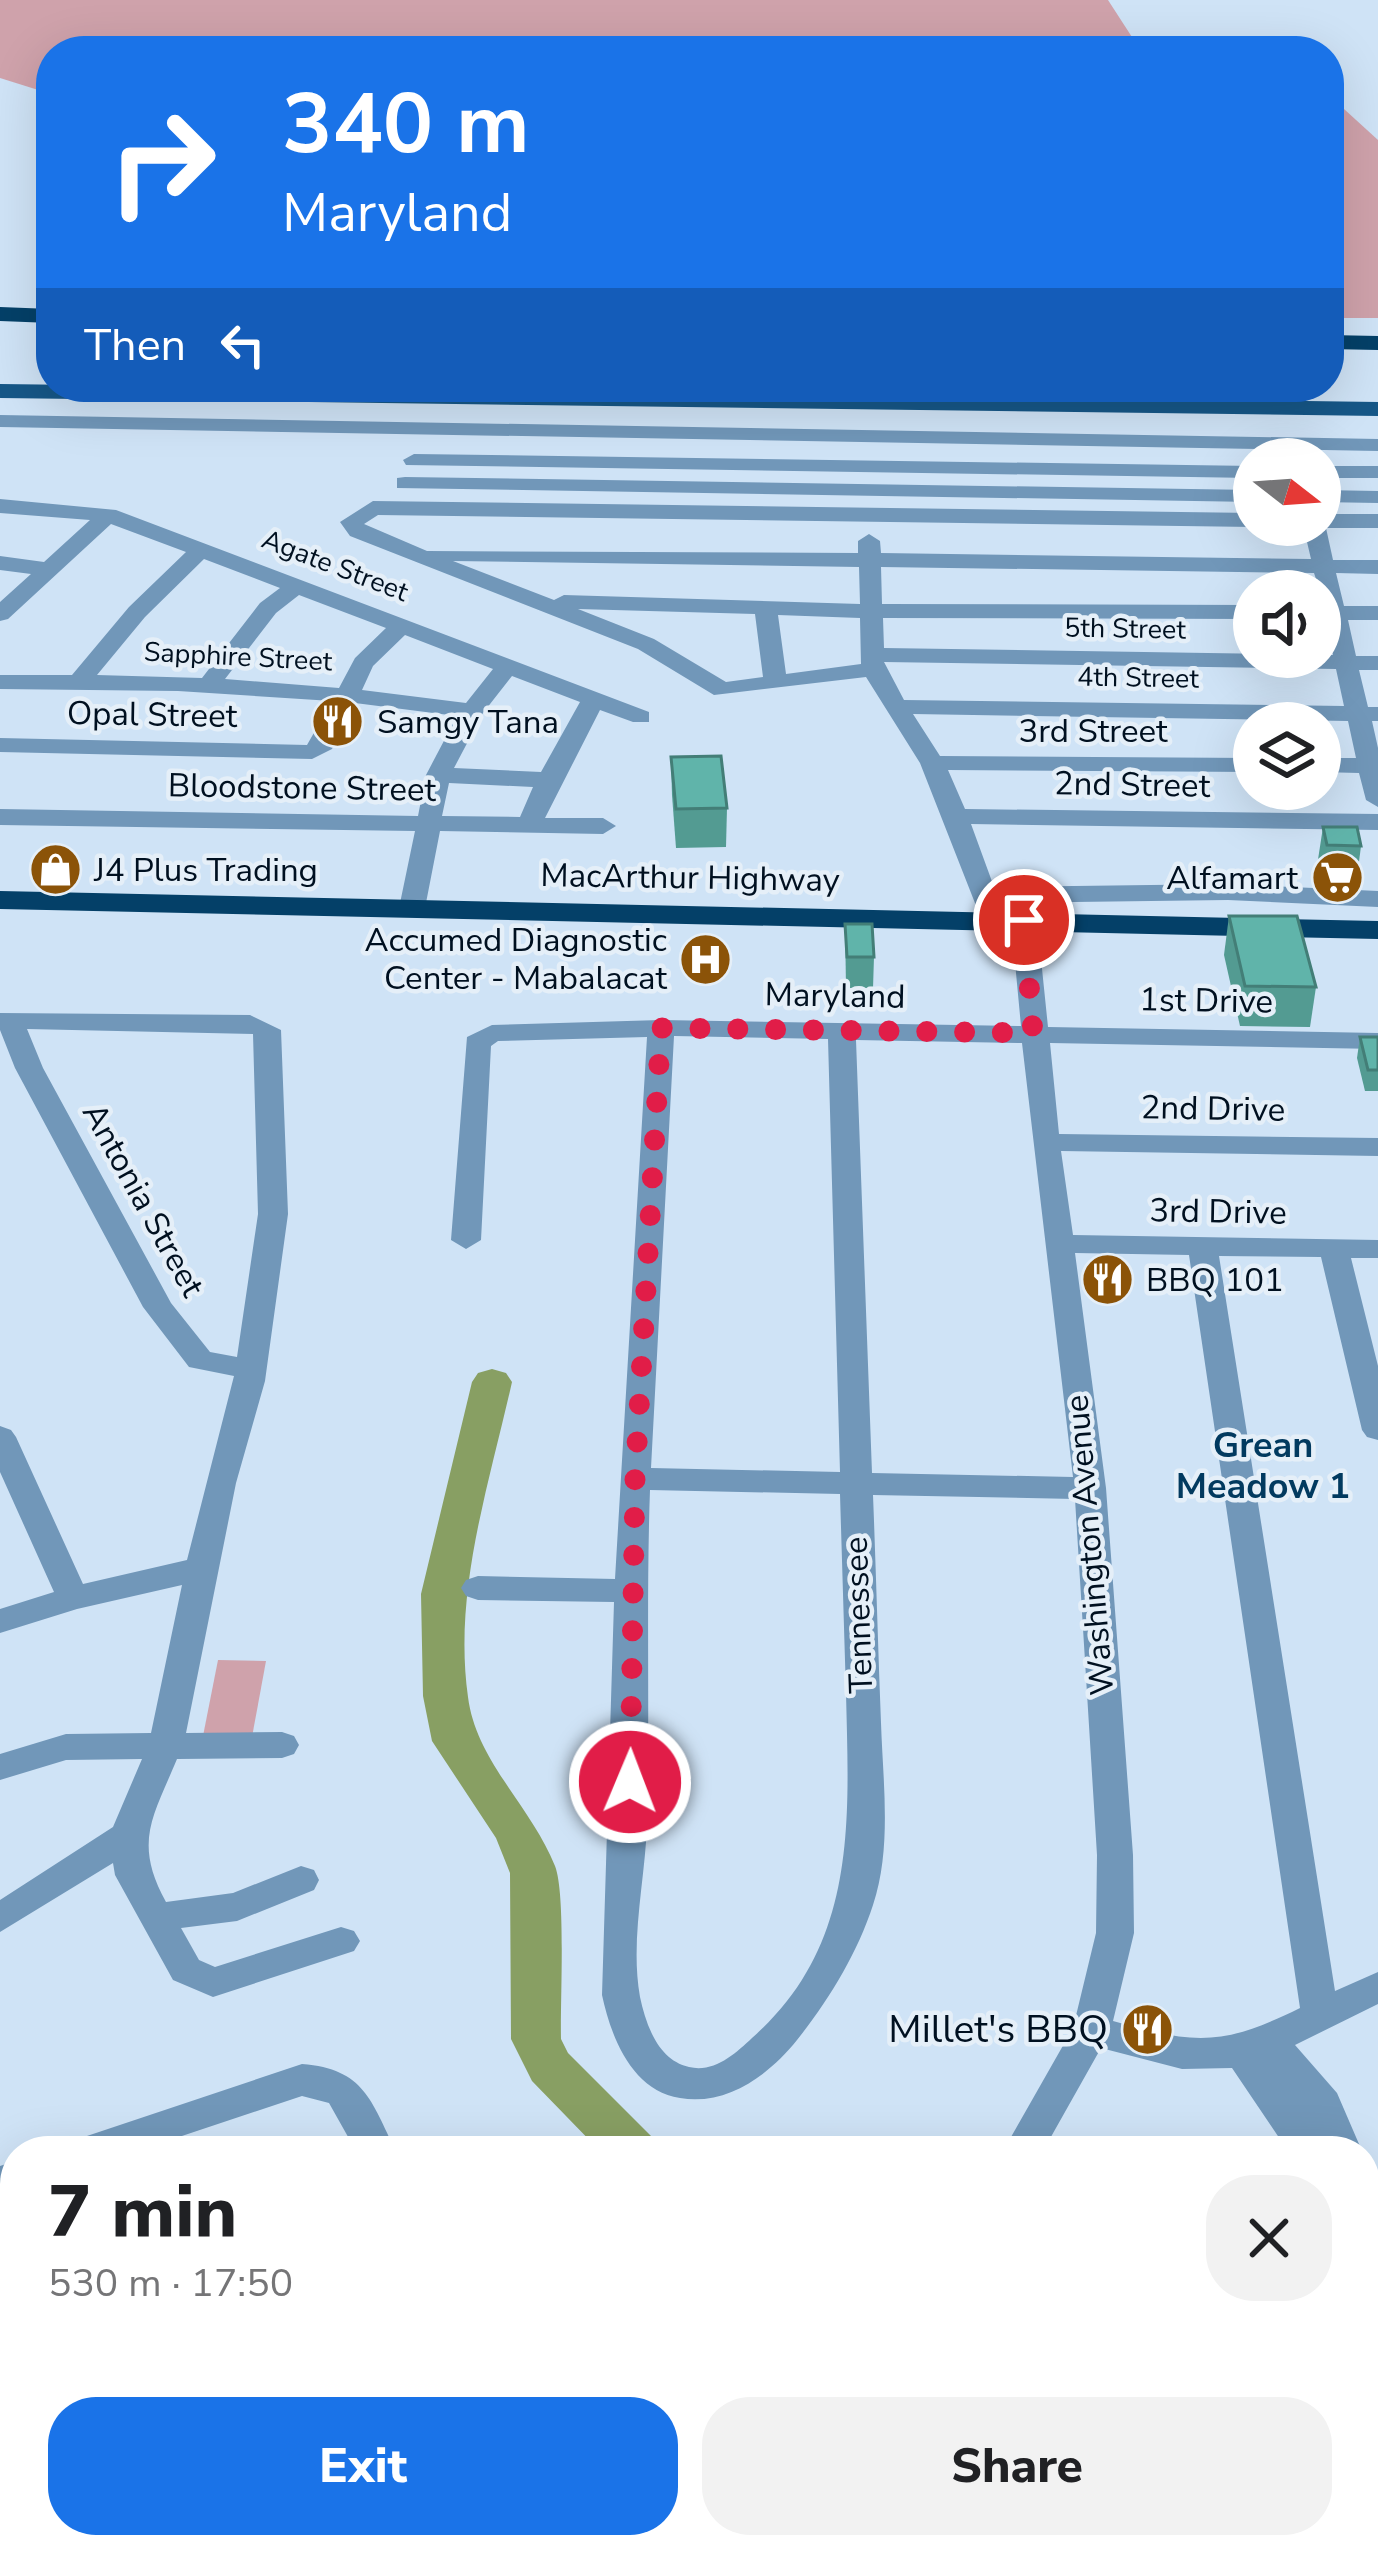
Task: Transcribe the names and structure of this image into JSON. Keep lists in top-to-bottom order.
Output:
{
  "streets": {
    "highway": ["MacArthur Highway"],
    "street": [
      "Agate Street",
      "5th Street",
      "Sapphire Street",
      "4th Street",
      "Opal Street",
      "3rd Street",
      "2nd Street",
      "Bloodstone Street",
      "Maryland",
      "1st Drive",
      "2nd Drive",
      "Antonia Street",
      "3rd Drive",
      "Washington Avenue",
      "Tennessee"
    ]
  },
  "crossings": [
    ["5th Street", "Washington Avenue"],
    ["Sapphire Street", "Opal Street"],
    ["4th Street", "Washington Avenue"],
    ["3rd Street", "Washington Avenue"],
    ["2nd Street", "Washington Avenue"],
    ["MacArthur Highway", "Washington Avenue"],
    ["Maryland", "1st Drive"],
    ["Maryland", "Washington Avenue"],
    ["Maryland", "Tennessee"],
    ["1st Drive", "Washington Avenue"],
    ["2nd Drive", "Washington Avenue"],
    ["3rd Drive", "Washington Avenue"]
  ],
  "districts": ["Grean Meadow 1"],
  "places": {
    "restaurant": ["Samgy Tana", "BBQ 101", "Millet's BBQ"],
    "shop": ["J4 Plus Trading"],
    "supermarket": ["Alfamart"],
    "hospital": ["Accumed Diagnostic Center - Mabalacat"]
  },
  "north": "right",
  "page": {
    "turn": ["340 m", "Maryland"],
    "then": "Then",
    "heading": ["7 min", "530 m · 17:50"],
    "buttons": ["Exit", "Share"]
  }
}
